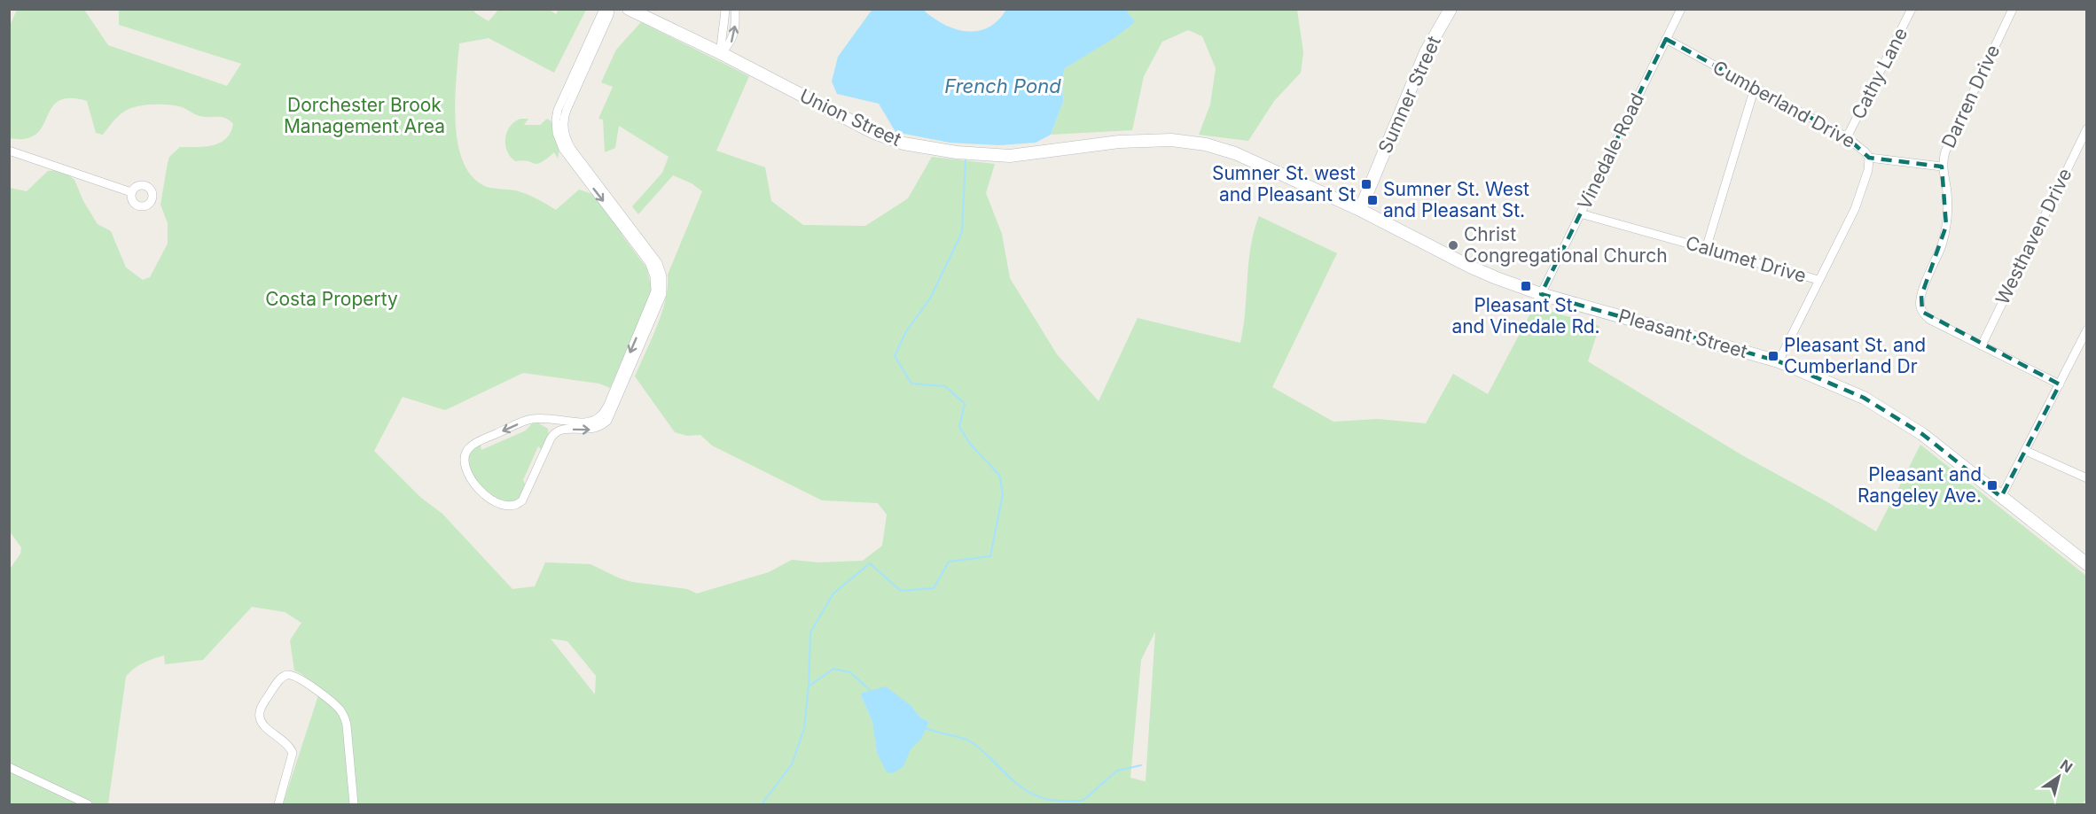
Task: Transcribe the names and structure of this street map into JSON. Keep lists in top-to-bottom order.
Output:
{
  "streets": {
    "main road": ["Sumner Street", "Union Street", "Pleasant Street"],
    "street": [
      "Cathy Lane",
      "Darren Drive",
      "Cumberland Drive",
      "Vinedale Road",
      "Westhaven Drive",
      "Calumet Drive"
    ]
  },
  "crossings": [
    ["Cathy Lane", "Cumberland Drive"],
    ["Sumner Street", "Pleasant Street"],
    ["Darren Drive", "Westhaven Drive"],
    ["Cumberland Drive", "Vinedale Road"],
    ["Cumberland Drive", "Calumet Drive"],
    ["Cumberland Drive", "Pleasant Street"],
    ["Union Street", "Pleasant Street"],
    ["Vinedale Road", "Calumet Drive"],
    ["Vinedale Road", "Pleasant Street"]
  ],
  "water": ["French Pond"],
  "parks": ["Dorchester Brook Management Area", "Costa Property"],
  "places": {
    "transit": [
      "Sumner St. west and Pleasant St",
      "Sumner St. West and Pleasant St.",
      "Pleasant St. and Vinedale Rd.",
      "Pleasant St. and Cumberland Dr",
      "Pleasant and Rangeley Ave."
    ],
    "other": ["Christ Congregational Church"]
  },
  "north": "top right"
}
